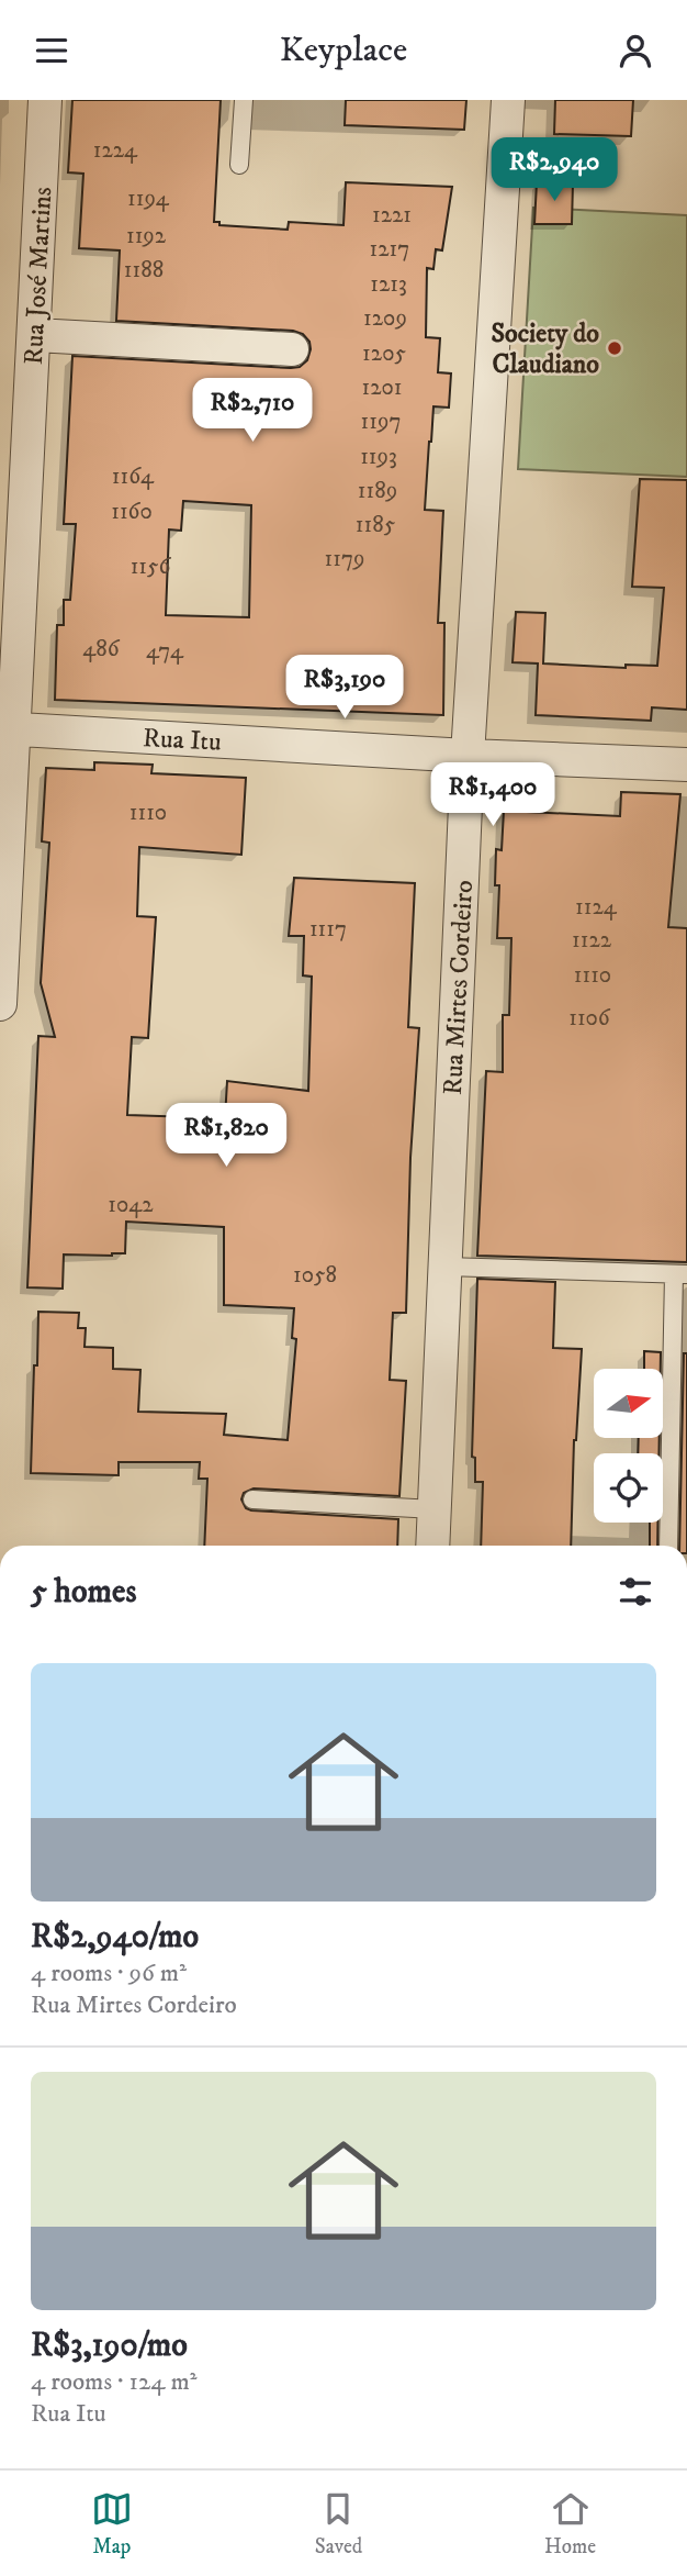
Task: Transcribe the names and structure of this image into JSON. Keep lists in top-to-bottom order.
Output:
{
  "streets": {
    "street": ["Rua José Martins", "Rua Itu", "Rua Mirtes Cordeiro"]
  },
  "crossings": [
    ["Rua José Martins", "Rua Itu"],
    ["Rua Itu", "Rua Mirtes Cordeiro"]
  ],
  "places": ["Society do Claudiano"],
  "house_numbers": [
    "1224",
    "1194",
    "1221",
    "1192",
    "1217",
    "1188",
    "1213",
    "1209",
    "1205",
    "1201",
    "1197",
    "1193",
    "1164",
    "1189",
    "1160",
    "1185",
    "1179",
    "1156",
    "486",
    "474",
    "1110",
    "1124",
    "1117",
    "1122",
    "1110",
    "1106",
    "1042",
    "1058"
  ],
  "north": "right",
  "page": {
    "header": "Keyplace",
    "price": [
      "R$2,940",
      "R$2,710",
      "R$3,190",
      "R$1,400",
      "R$1,820"
    ],
    "heading": "5 homes",
    "list": [
      {
        "name": "R$2,940/mo",
        "note": "4 rooms · 96 m² · Rua Mirtes Cordeiro"
      },
      {
        "name": "R$3,190/mo",
        "note": "4 rooms · 124 m² · Rua Itu"
      }
    ],
    "tabs": ["Map", "Saved", "Home"]
  }
}
